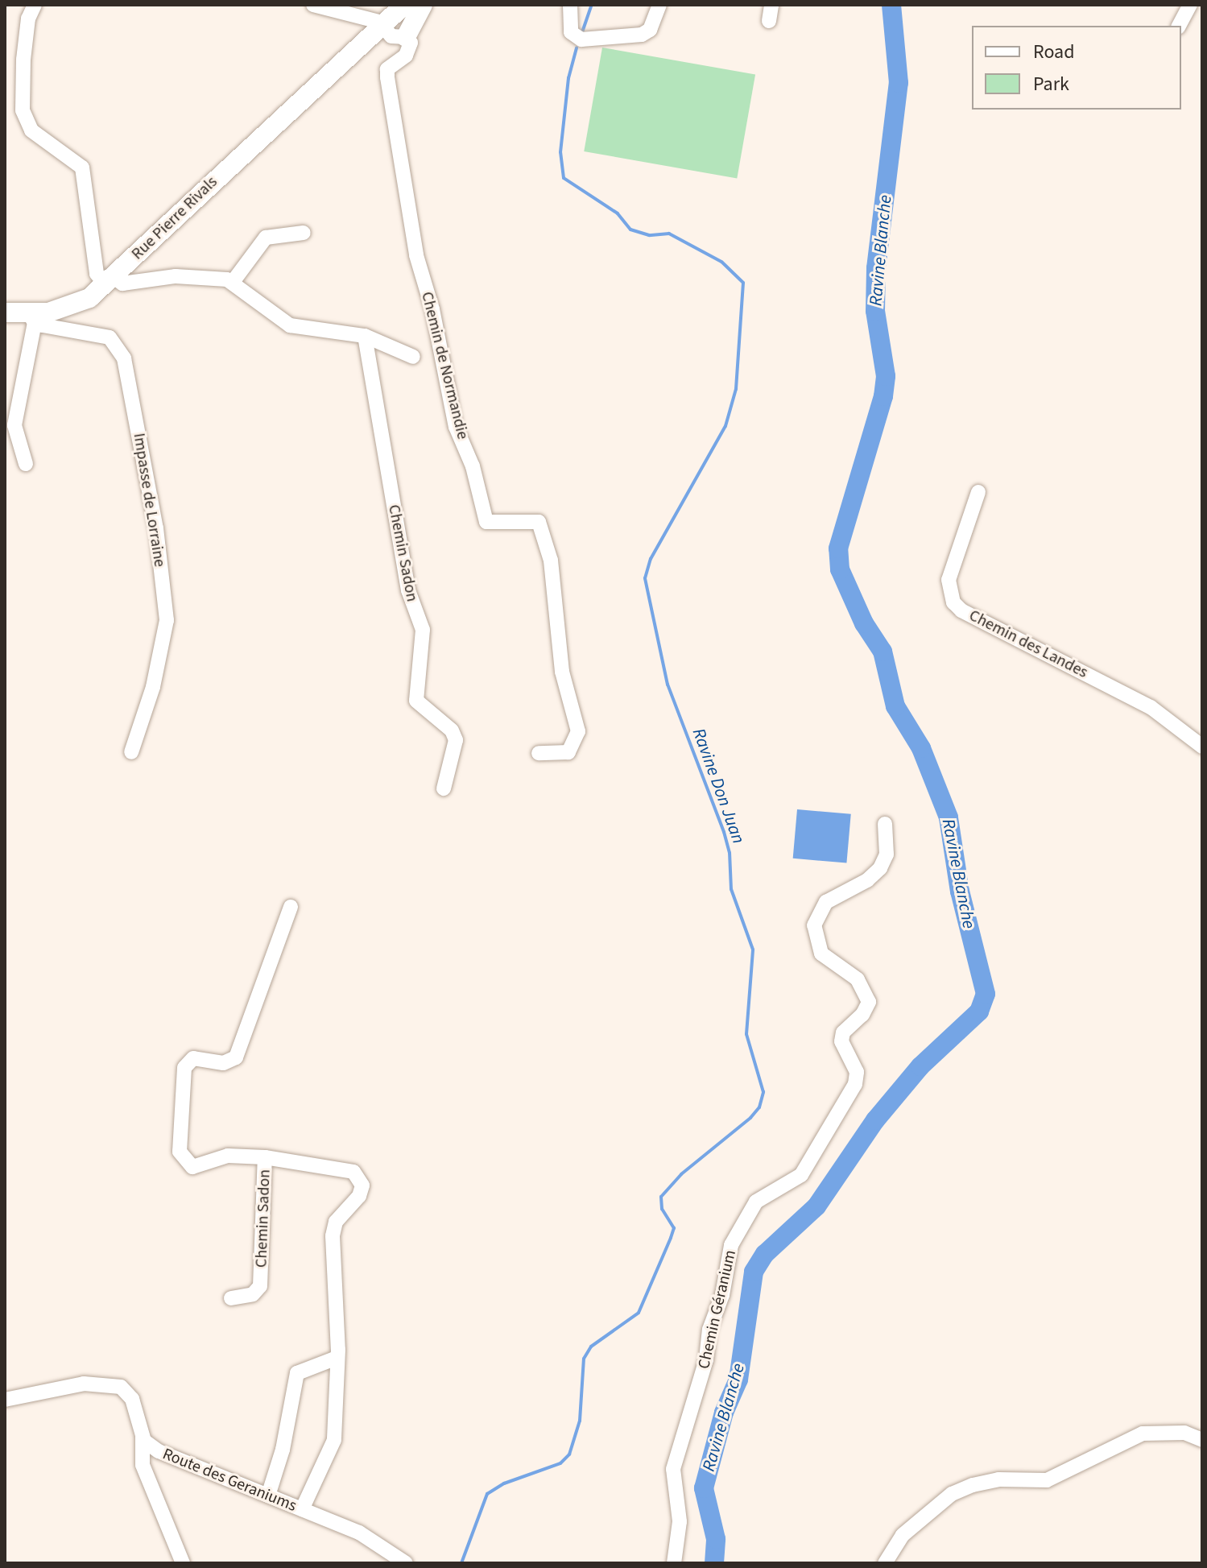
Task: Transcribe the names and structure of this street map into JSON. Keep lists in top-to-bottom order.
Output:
{
  "streets": {
    "main road": ["Rue Pierre Rivals"],
    "street": [
      "Chemin de Normandie",
      "Impasse de Lorraine",
      "Chemin Sadon",
      "Chemin des Landes",
      "Chemin Géranium",
      "Route des Geraniums"
    ]
  },
  "crossings": [
    ["Rue Pierre Rivals", "Chemin de Normandie"],
    ["Rue Pierre Rivals", "Impasse de Lorraine"],
    ["Chemin Sadon", "Route des Geraniums"]
  ],
  "water": ["Ravine Blanche", "Ravine Don Juan"],
  "legend": ["Road", "Park"]
}
